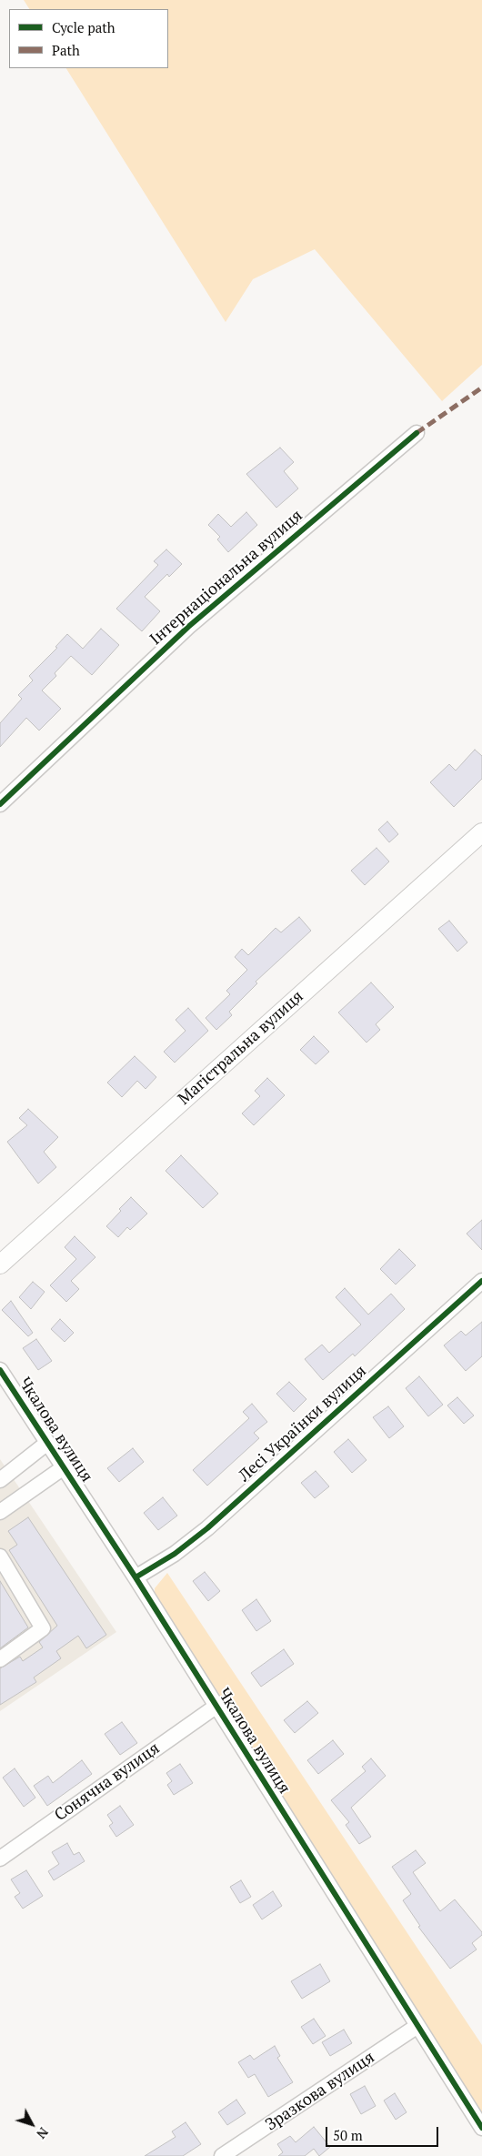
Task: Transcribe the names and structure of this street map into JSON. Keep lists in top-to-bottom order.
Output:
{
  "streets": {
    "main road": ["Магістральна вулиця"],
    "street": [
      "Інтернаціональна вулиця",
      "Лесі Українки вулиця",
      "Чкалова вулиця",
      "Сонячна вулиця",
      "Зразкова вулиця"
    ]
  },
  "crossings": [
    ["Лесі Українки вулиця", "Чкалова вулиця"],
    ["Чкалова вулиця", "Сонячна вулиця"],
    ["Чкалова вулиця", "Зразкова вулиця"]
  ],
  "legend": ["Cycle path", "Path"],
  "scale_bar": "50 m",
  "north": "bottom right"
}
